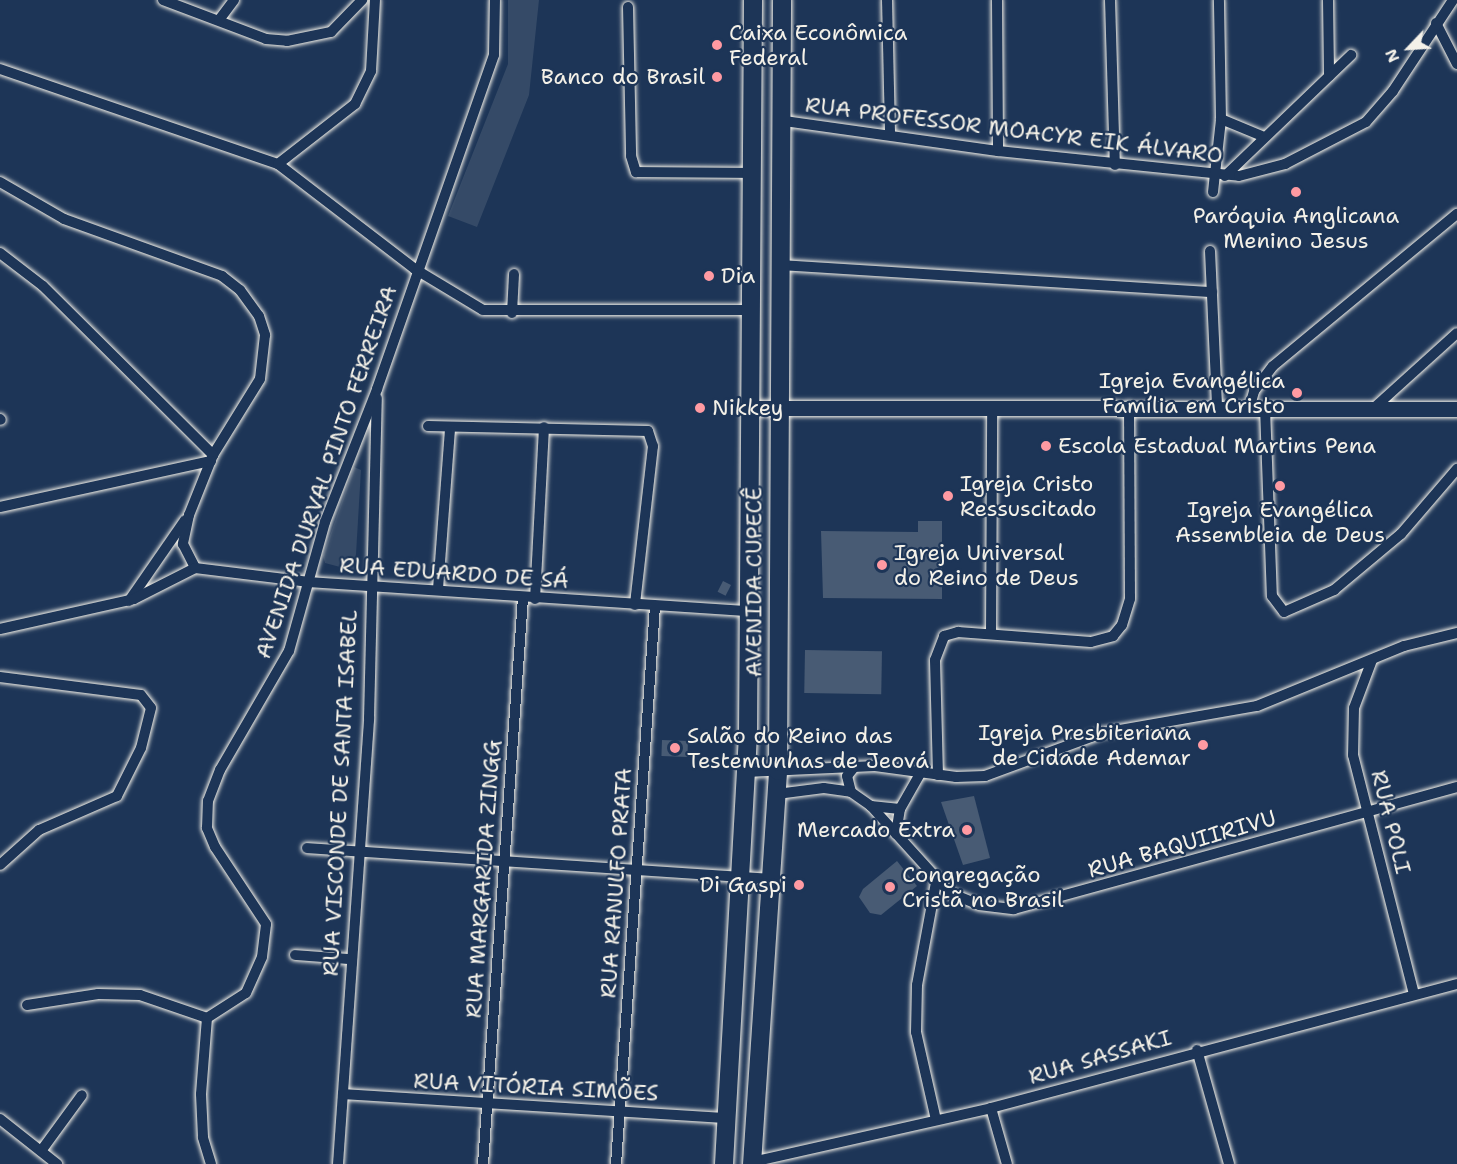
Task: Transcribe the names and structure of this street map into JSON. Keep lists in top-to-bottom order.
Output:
{
  "streets": {
    "main road": ["AVENIDA CUPECÊ"],
    "street": [
      "RUA PROFESSOR MOACYR EIK ÁLVARO",
      "AVENIDA DURVAL PINTO FERREIRA",
      "RUA EDUARDO DE SÁ",
      "RUA VISCONDE DE SANTA ISABEL",
      "RUA POLI",
      "RUA BAQUIIRIVU",
      "RUA MARGARIDA ZINGG",
      "RUA RANULFO PRATA",
      "RUA SASSAKI",
      "RUA VITÓRIA SIMÕES"
    ]
  },
  "crossings": [
    ["RUA PROFESSOR MOACYR EIK ÁLVARO", "AVENIDA CUPECÊ"],
    ["AVENIDA DURVAL PINTO FERREIRA", "RUA EDUARDO DE SÁ"],
    ["AVENIDA DURVAL PINTO FERREIRA", "RUA VISCONDE DE SANTA ISABEL"],
    ["RUA EDUARDO DE SÁ", "AVENIDA CUPECÊ"],
    ["RUA EDUARDO DE SÁ", "RUA VISCONDE DE SANTA ISABEL"],
    ["RUA EDUARDO DE SÁ", "RUA MARGARIDA ZINGG"],
    ["RUA EDUARDO DE SÁ", "RUA RANULFO PRATA"],
    ["AVENIDA CUPECÊ", "RUA BAQUIIRIVU"],
    ["AVENIDA CUPECÊ", "RUA SASSAKI"],
    ["AVENIDA CUPECÊ", "RUA VITÓRIA SIMÕES"],
    ["RUA VISCONDE DE SANTA ISABEL", "RUA VITÓRIA SIMÕES"],
    ["RUA POLI", "RUA BAQUIIRIVU"],
    ["RUA POLI", "RUA SASSAKI"],
    ["RUA MARGARIDA ZINGG", "RUA VITÓRIA SIMÕES"],
    ["RUA RANULFO PRATA", "RUA VITÓRIA SIMÕES"]
  ],
  "places": [
    "Caixa Econômica Federal",
    "Banco do Brasil",
    "Paróquia Anglicana Menino Jesus",
    "Dia",
    "Igreja Evangélica Família em Cristo",
    "Nikkey",
    "Escola Estadual Martins Pena",
    "Igreja Evangélica Assembleia de Deus",
    "Igreja Cristo Ressuscitado",
    "Igreja Universal do Reino de Deus",
    "Igreja Presbiteriana de Cidade Ademar",
    "Salão do Reino das Testemunhas de Jeová",
    "Mercado Extra",
    "Di Gaspi",
    "Congregação Cristã no Brasil"
  ],
  "north": "bottom left"
}
